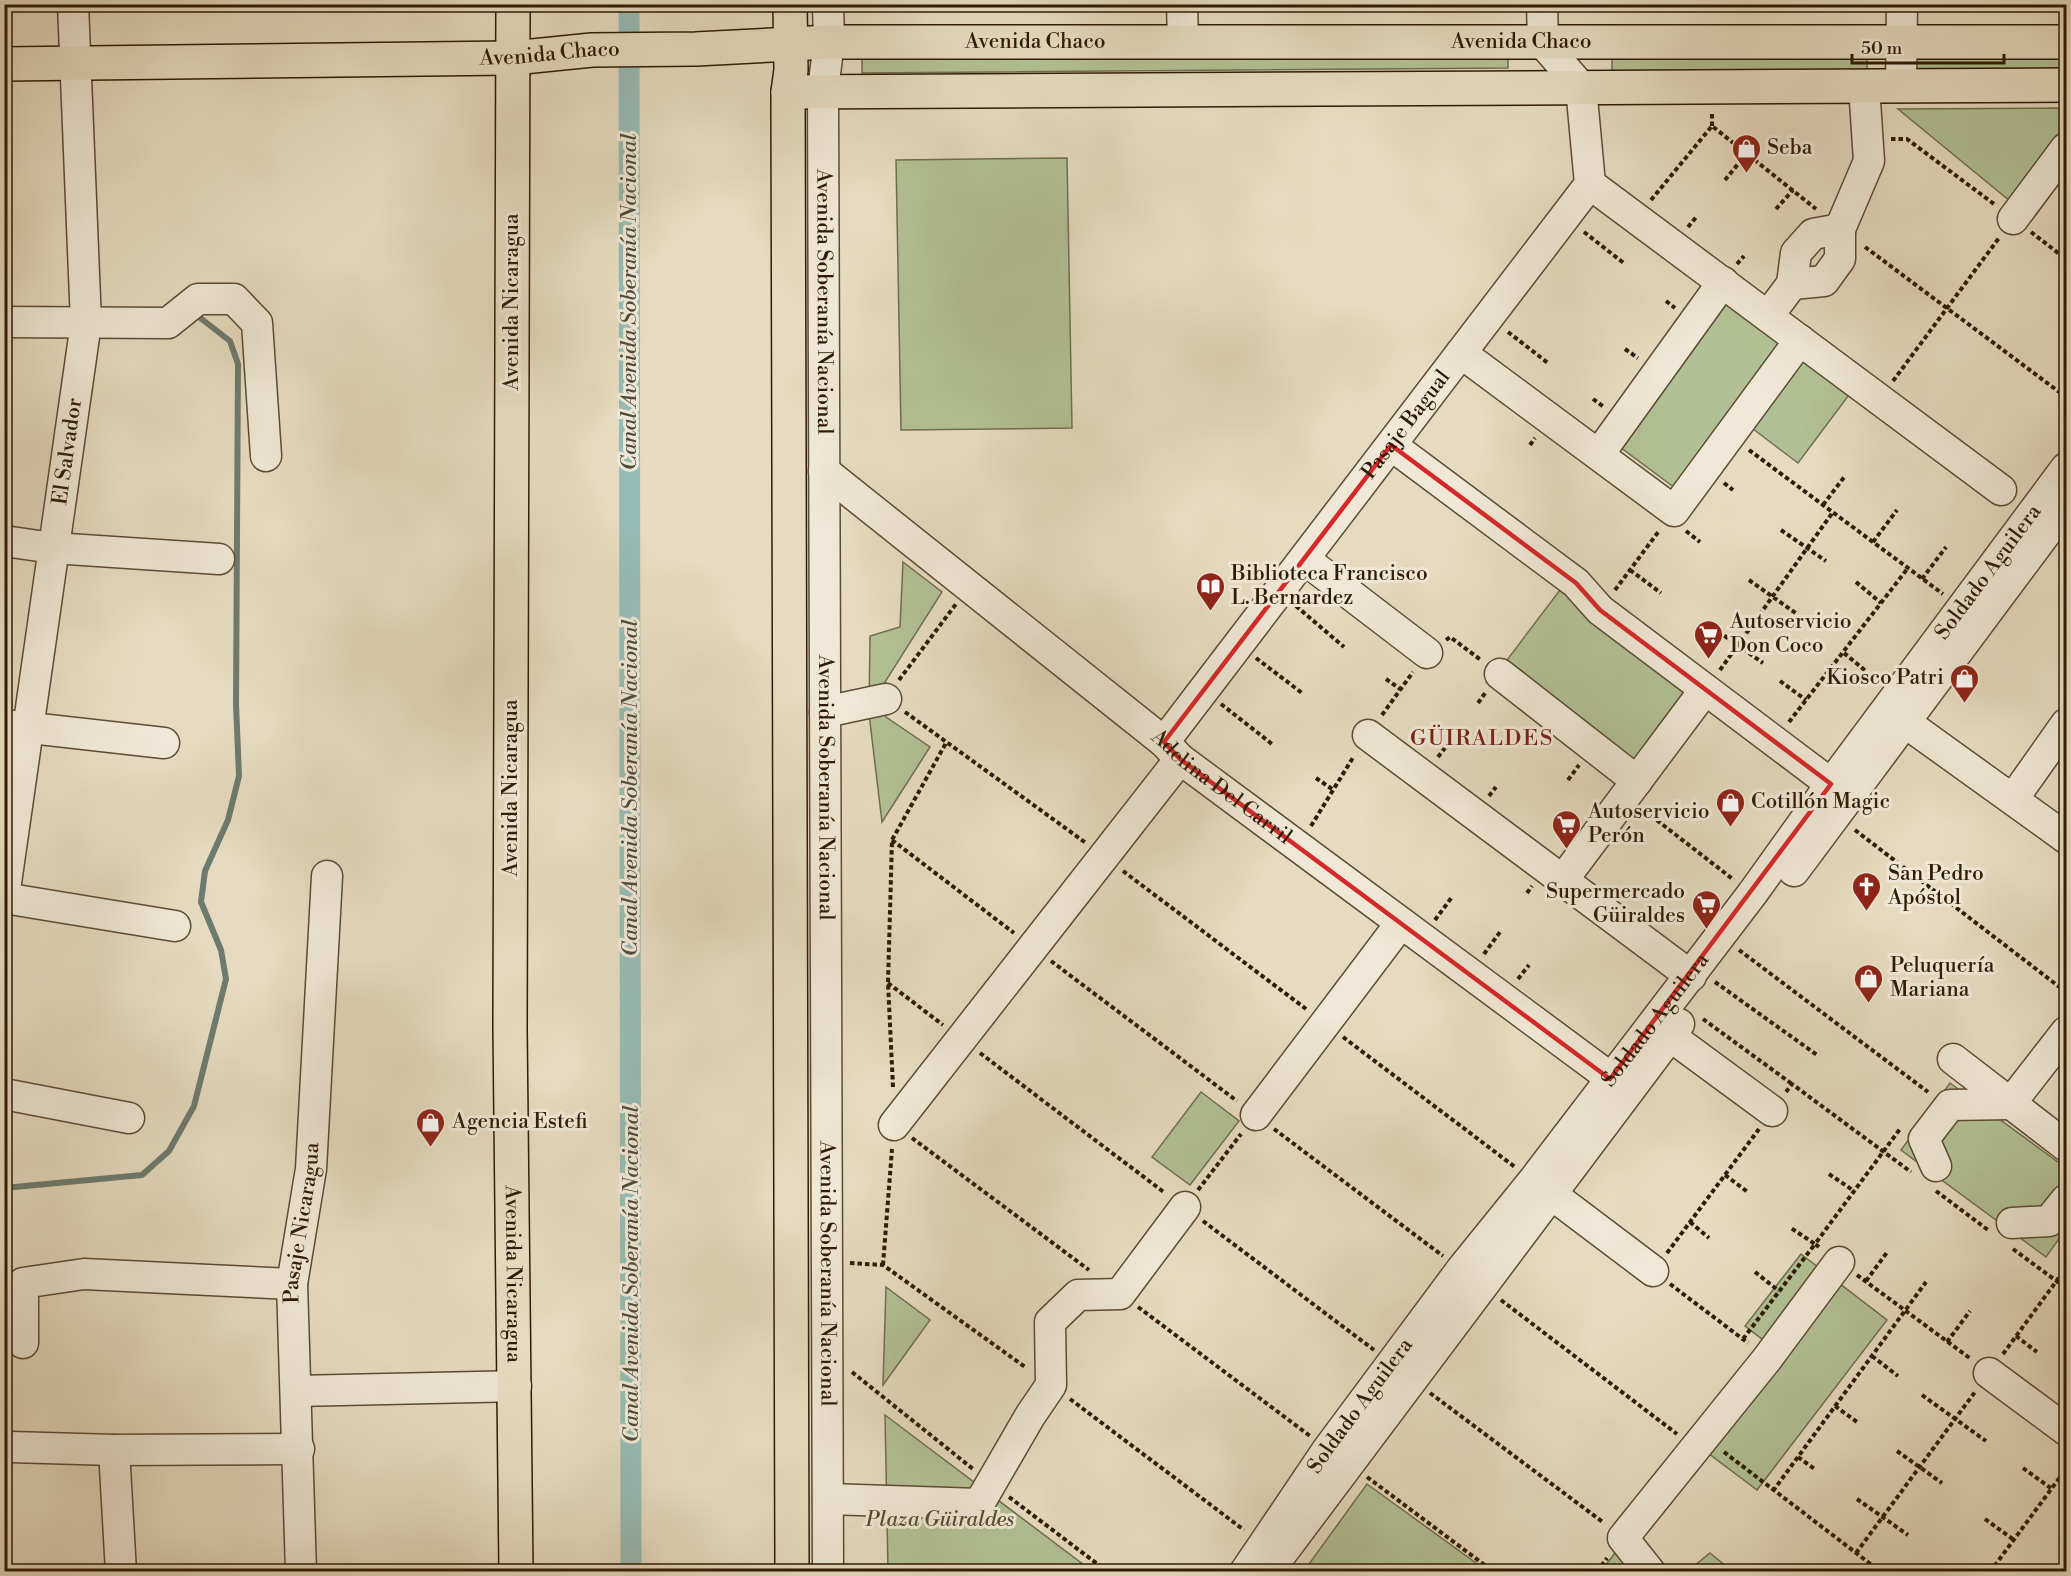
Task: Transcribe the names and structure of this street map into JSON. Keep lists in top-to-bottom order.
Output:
{
  "streets": {
    "main road": ["Avenida Chaco", "Avenida Nicaragua", "Avenida Soberanía Nacional"],
    "street": [
      "Pasaje Bagual",
      "El Salvador",
      "Soldado Aguilera",
      "Adelina Del Carril",
      "Pasaje Nicaragua"
    ]
  },
  "crossings": [
    ["Avenida Chaco", "Avenida Nicaragua"],
    ["Avenida Chaco", "Avenida Soberanía Nacional"],
    ["Avenida Chaco", "El Salvador"],
    ["Avenida Soberanía Nacional", "Adelina Del Carril"],
    ["Pasaje Bagual", "Adelina Del Carril"],
    ["Soldado Aguilera", "Adelina Del Carril"]
  ],
  "districts": ["GÜIRALDES"],
  "water": ["Canal Avenida Soberanía Nacional"],
  "parks": ["Plaza Güiraldes"],
  "places": {
    "shop": [
      "Seba",
      "Kiosco Patri",
      "Cotillón Magic",
      "Peluquería Mariana",
      "Agencia Estefi"
    ],
    "library": ["Biblioteca Francisco L. Bernardez"],
    "supermarket": ["Autoservicio Don Coco", "Autoservicio Perón", "Supermercado Güiraldes"],
    "church": ["San Pedro Apóstol"]
  },
  "scale_bar": "50 m"
}
